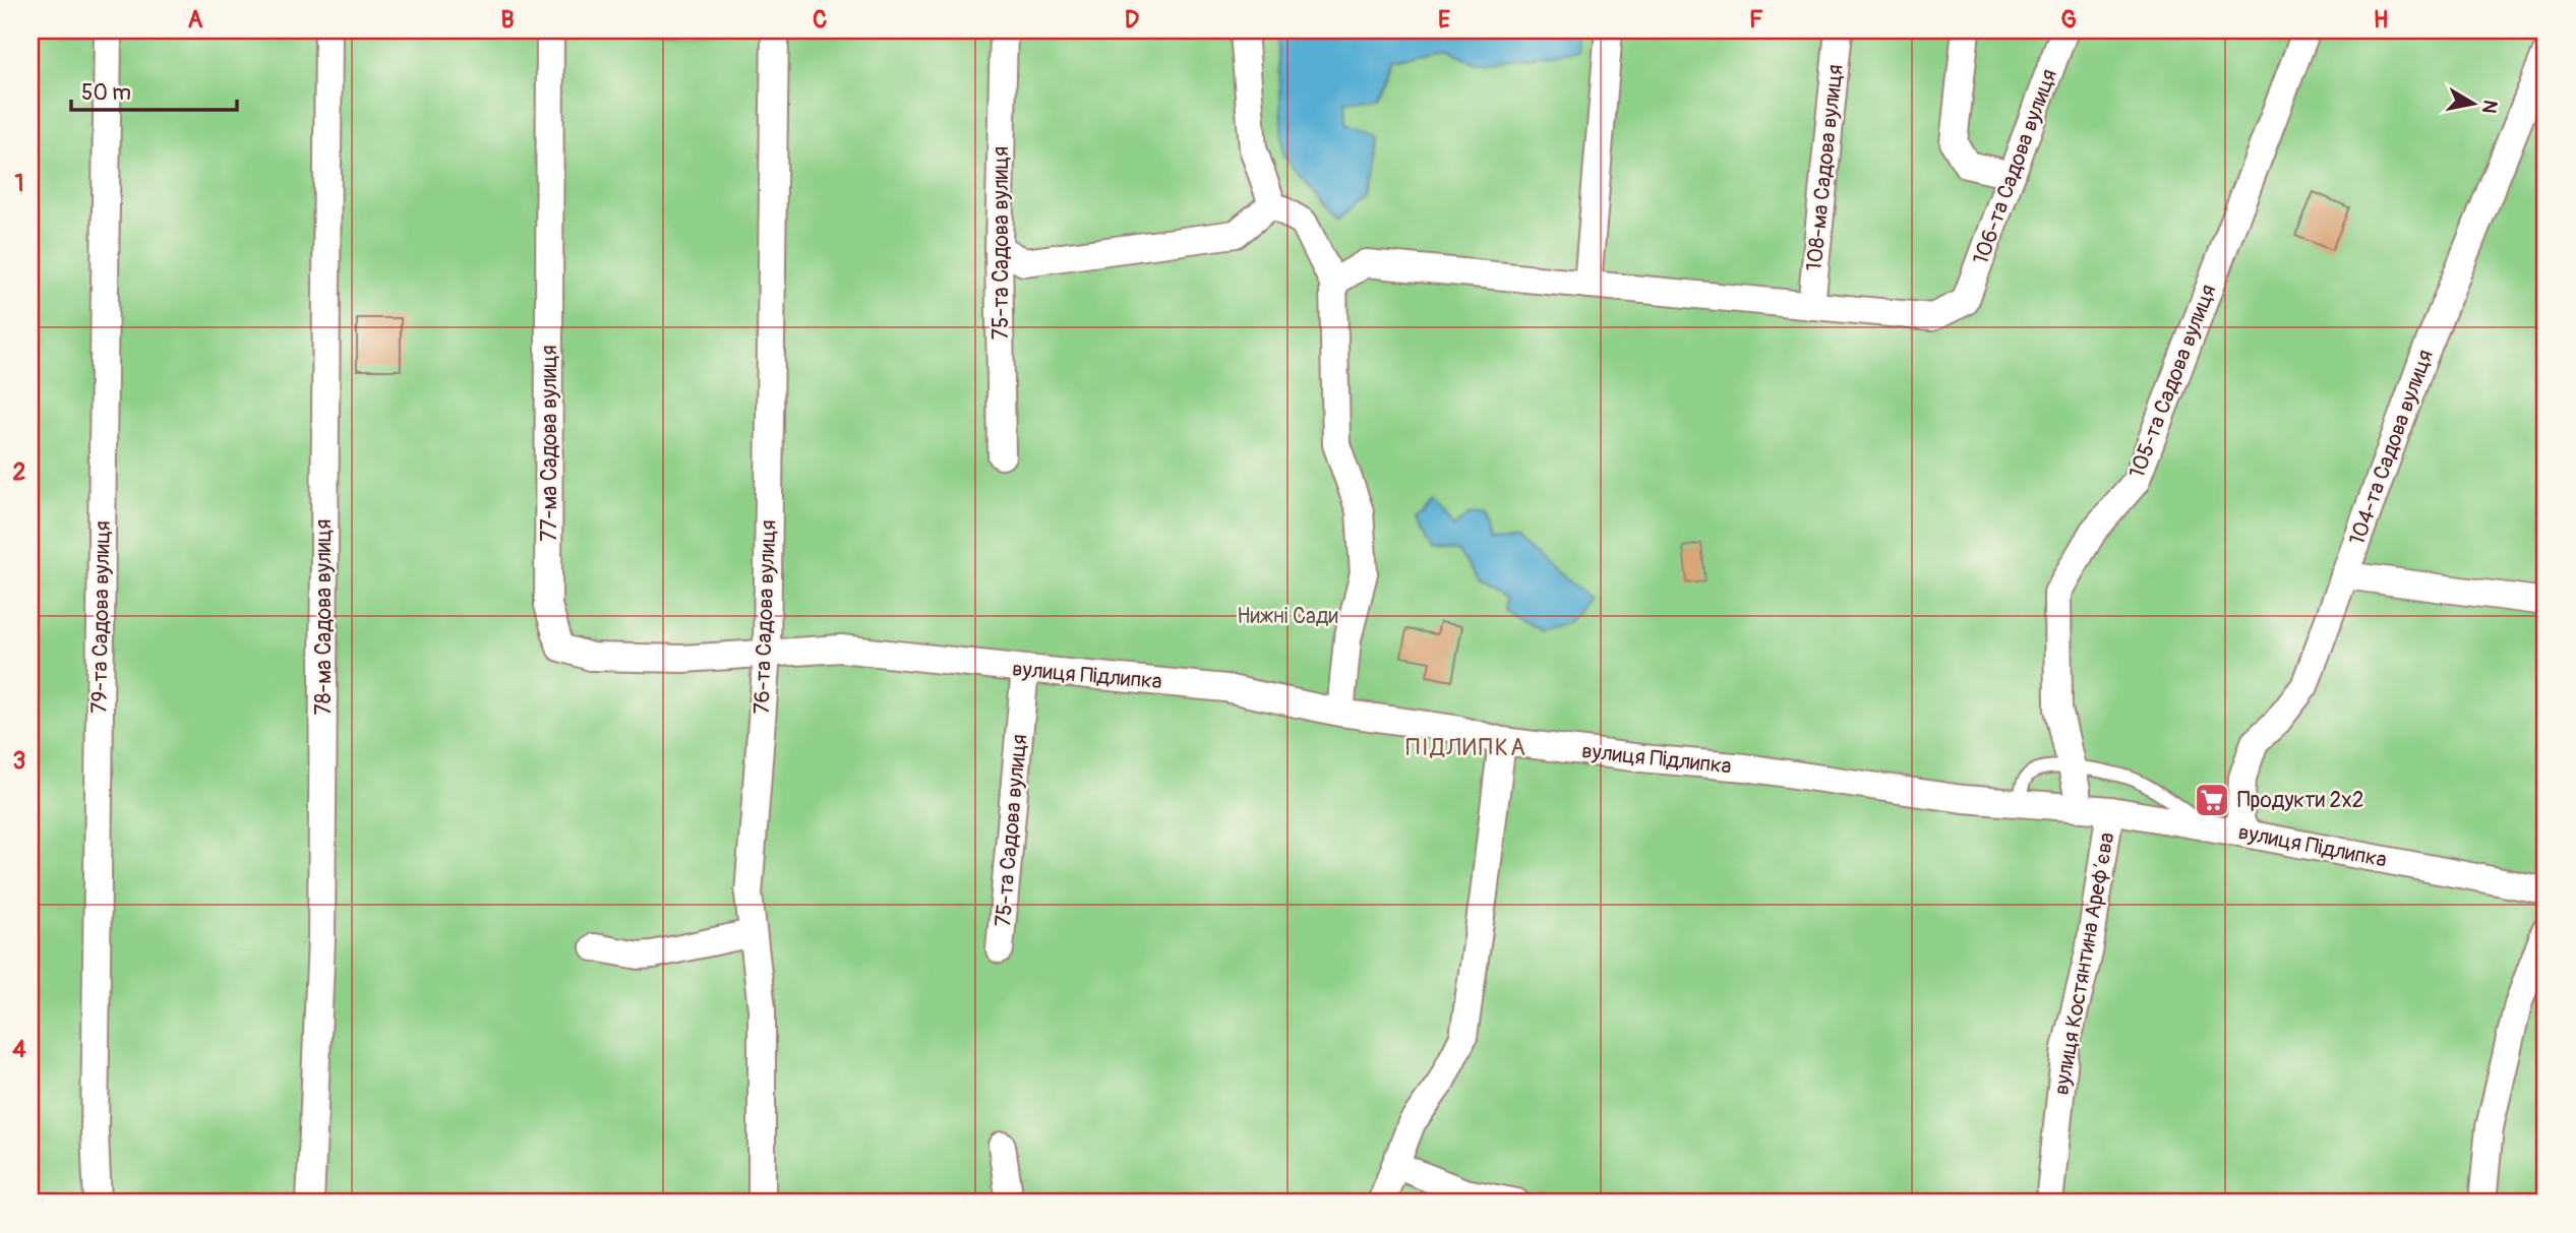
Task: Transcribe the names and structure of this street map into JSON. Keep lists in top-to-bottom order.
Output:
{
  "streets": {
    "street": [
      "106-та Садова вулиця",
      "108-ма Садова вулиця",
      "75-та Садова вулиця",
      "105-та Садова вулиця",
      "77-ма Садова вулиця",
      "104-та Садова вулиця",
      "79-та Садова вулиця",
      "78-ма Садова вулиця",
      "76-та Садова вулиця",
      "вулиця Підлипка",
      "вулиця Костянтина Арефʼєва"
    ]
  },
  "crossings": [
    ["106-та Садова вулиця", "108-ма Садова вулиця"],
    ["75-та Садова вулиця", "вулиця Підлипка"],
    ["105-та Садова вулиця", "вулиця Підлипка"],
    ["77-ма Садова вулиця", "76-та Садова вулиця"],
    ["77-ма Садова вулиця", "вулиця Підлипка"],
    ["104-та Садова вулиця", "вулиця Підлипка"],
    ["76-та Садова вулиця", "вулиця Підлипка"],
    ["вулиця Підлипка", "вулиця Костянтина Арефʼєва"]
  ],
  "districts": ["ПІДЛИПКА"],
  "parks": ["Нижні Сади"],
  "places": {
    "supermarket": ["Продукти 2х2"]
  },
  "scale_bar": "50 m",
  "north": "right",
  "grid": {
    "columns": [
      "A",
      "B",
      "C",
      "D",
      "E",
      "F",
      "G",
      "H"
    ],
    "rows": [
      "1",
      "2",
      "3",
      "4"
    ]
  }
}
